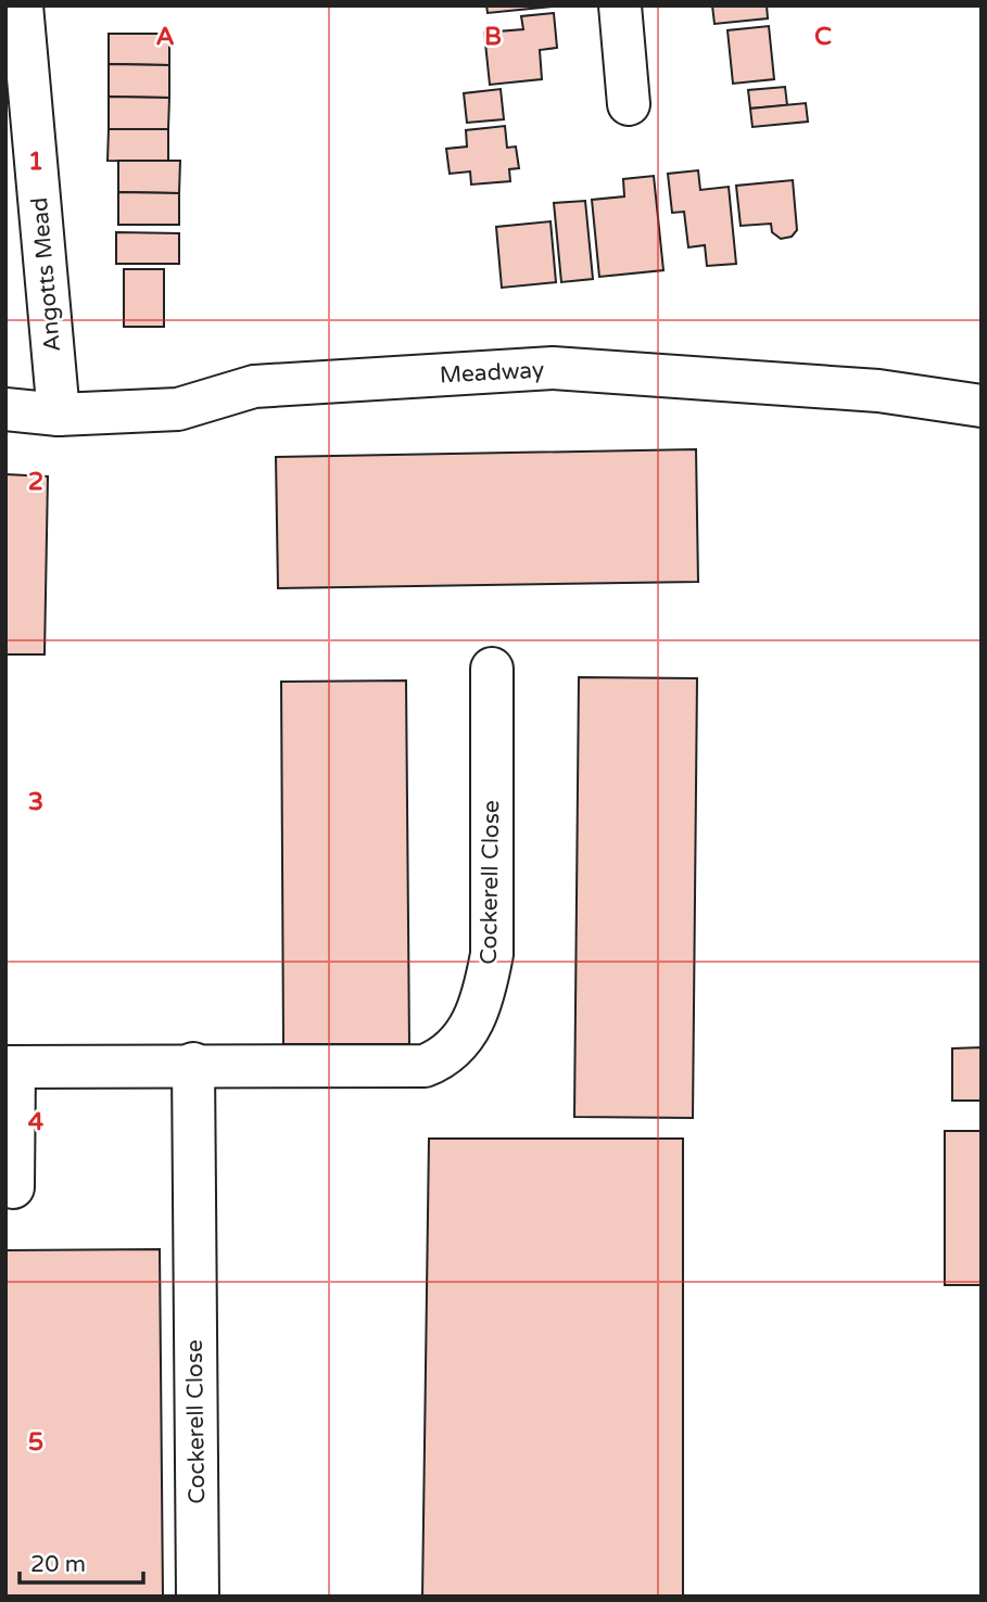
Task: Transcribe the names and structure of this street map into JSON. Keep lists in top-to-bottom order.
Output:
{
  "streets": {
    "street": ["Angotts Mead", "Meadway", "Cockerell Close"]
  },
  "crossings": [
    ["Angotts Mead", "Meadway"]
  ],
  "scale_bar": "20 m",
  "grid": {
    "columns": ["A", "B", "C"],
    "rows": [
      "1",
      "2",
      "3",
      "4",
      "5"
    ]
  }
}
